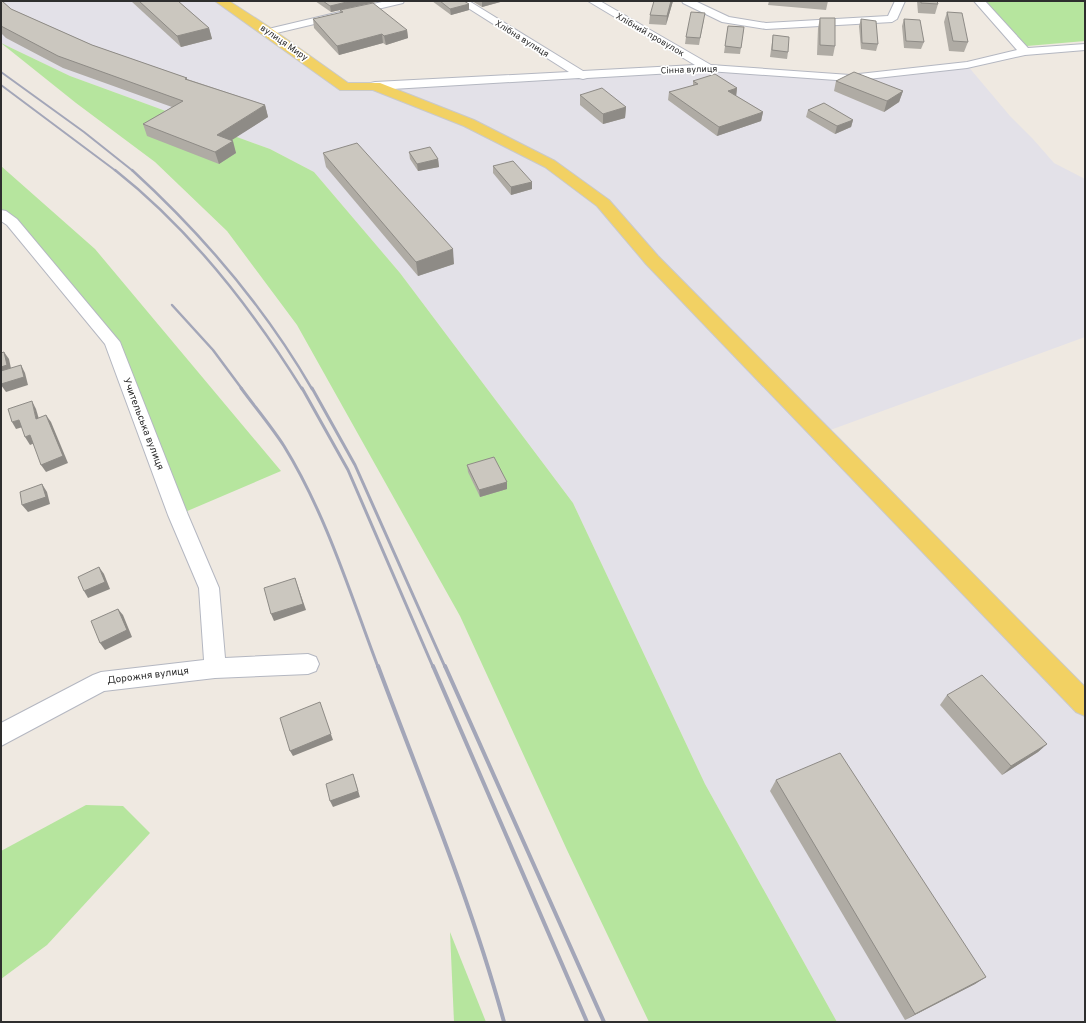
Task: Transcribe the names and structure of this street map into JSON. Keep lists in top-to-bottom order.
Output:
{
  "streets": {
    "main road": ["вулиця Миру"],
    "street": [
      "Хлібний провулок",
      "Хлібна вулиця",
      "Сінна вулиця",
      "Учительська вулиця",
      "Дорожня вулиця"
    ]
  },
  "crossings": [
    ["Хлібний провулок", "Сінна вулиця"],
    ["Хлібна вулиця", "Сінна вулиця"],
    ["вулиця Миру", "Сінна вулиця"],
    ["Учительська вулиця", "Дорожня вулиця"]
  ]
}
